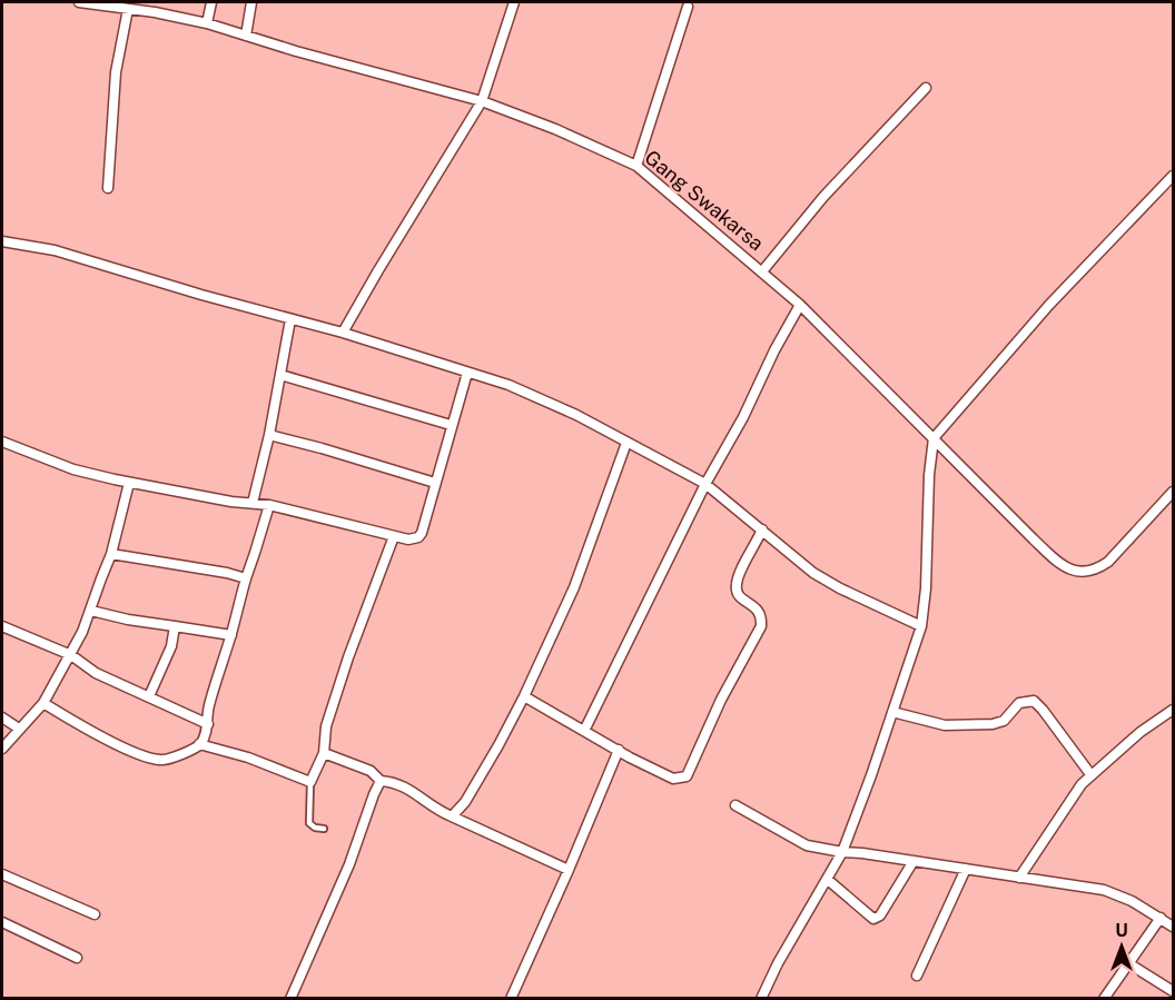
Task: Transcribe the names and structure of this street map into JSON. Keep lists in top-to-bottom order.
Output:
{
  "streets": {
    "street": ["Gang Swakarsa"]
  },
  "north": "top"
}
